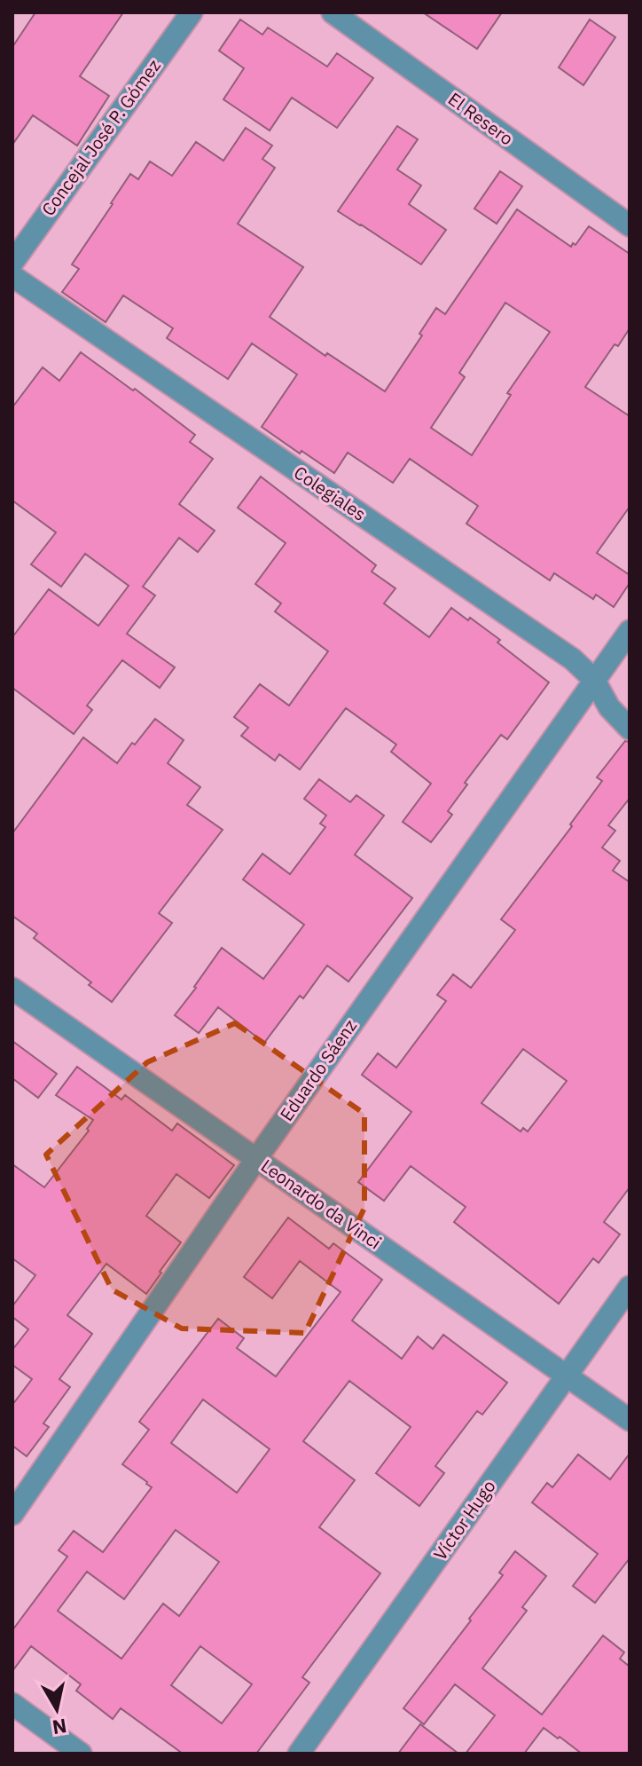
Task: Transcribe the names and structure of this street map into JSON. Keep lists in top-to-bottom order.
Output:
{
  "streets": {
    "street": [
      "El Resero",
      "Concejal José P. Gómez",
      "Colegiales",
      "Eduardo Sáenz",
      "Leonardo da Vinci",
      "Víctor Hugo"
    ]
  },
  "crossings": [
    ["Colegiales", "Eduardo Sáenz"],
    ["Eduardo Sáenz", "Leonardo da Vinci"],
    ["Leonardo da Vinci", "Víctor Hugo"]
  ],
  "north": "bottom"
}
